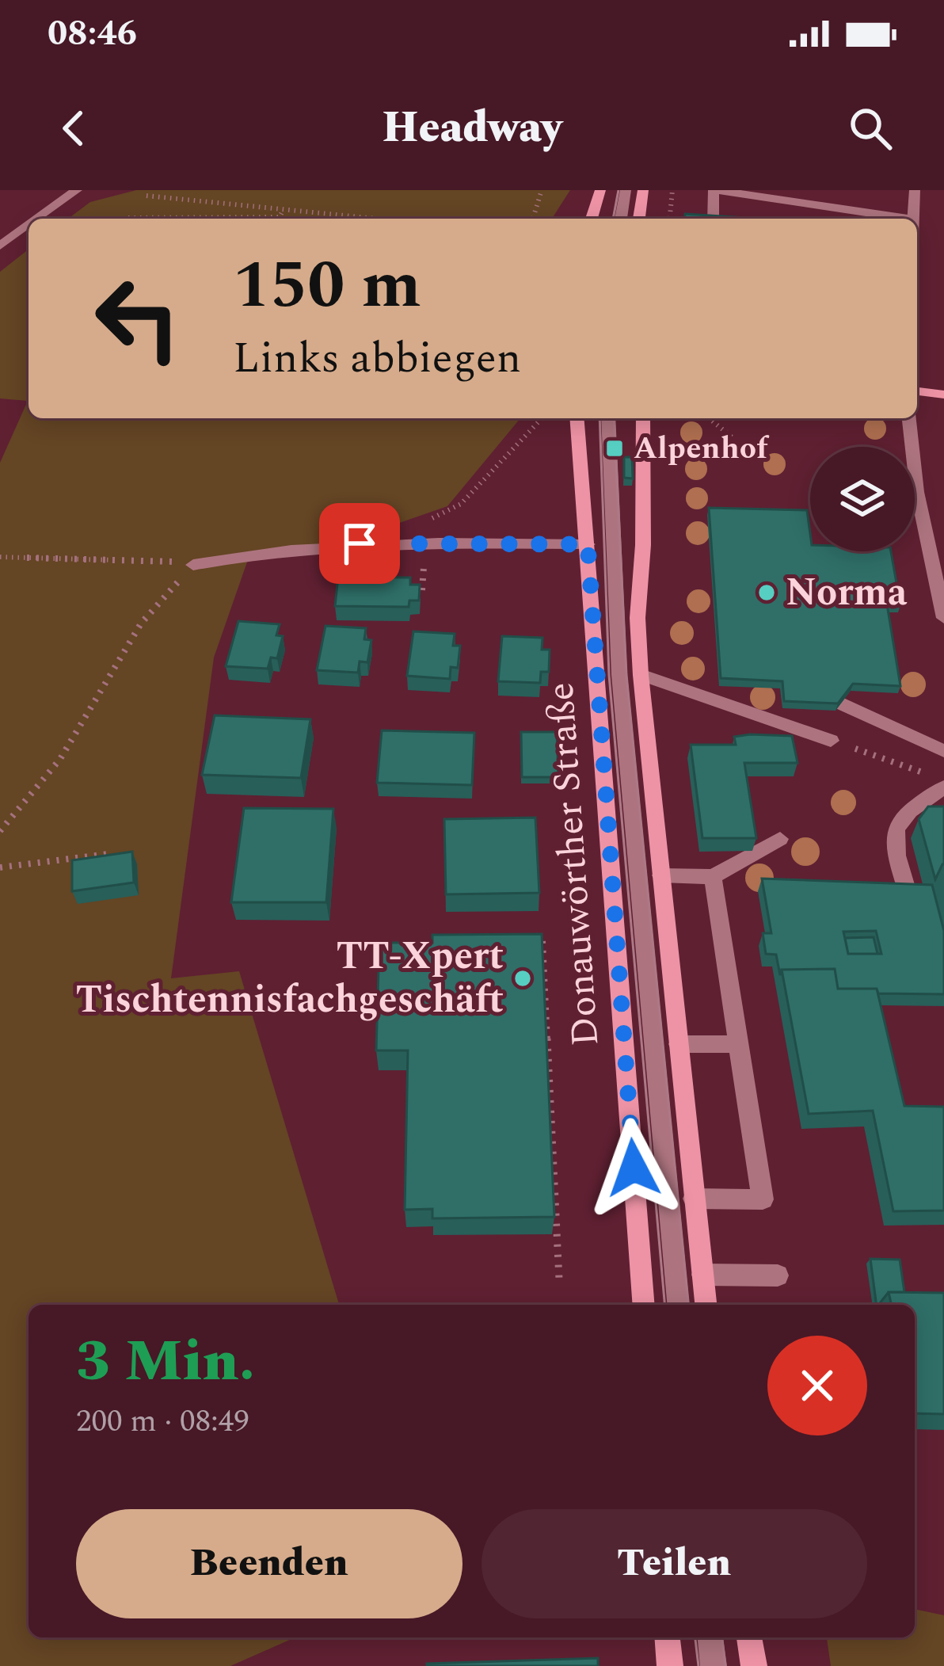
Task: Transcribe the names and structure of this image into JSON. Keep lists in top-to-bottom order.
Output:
{
  "streets": {
    "main road": ["Donauwörther Straße"]
  },
  "places": {
    "transit": ["Alpenhof"],
    "other": ["Norma", "TT-Xpert Tischtennisfachgeschäft"]
  },
  "page": {
    "status": "08:46",
    "header": "Headway",
    "turn": ["150 m", "Links abbiegen"],
    "heading": ["3 Min.", "200 m · 08:49"],
    "buttons": ["Beenden", "Teilen"]
  }
}
